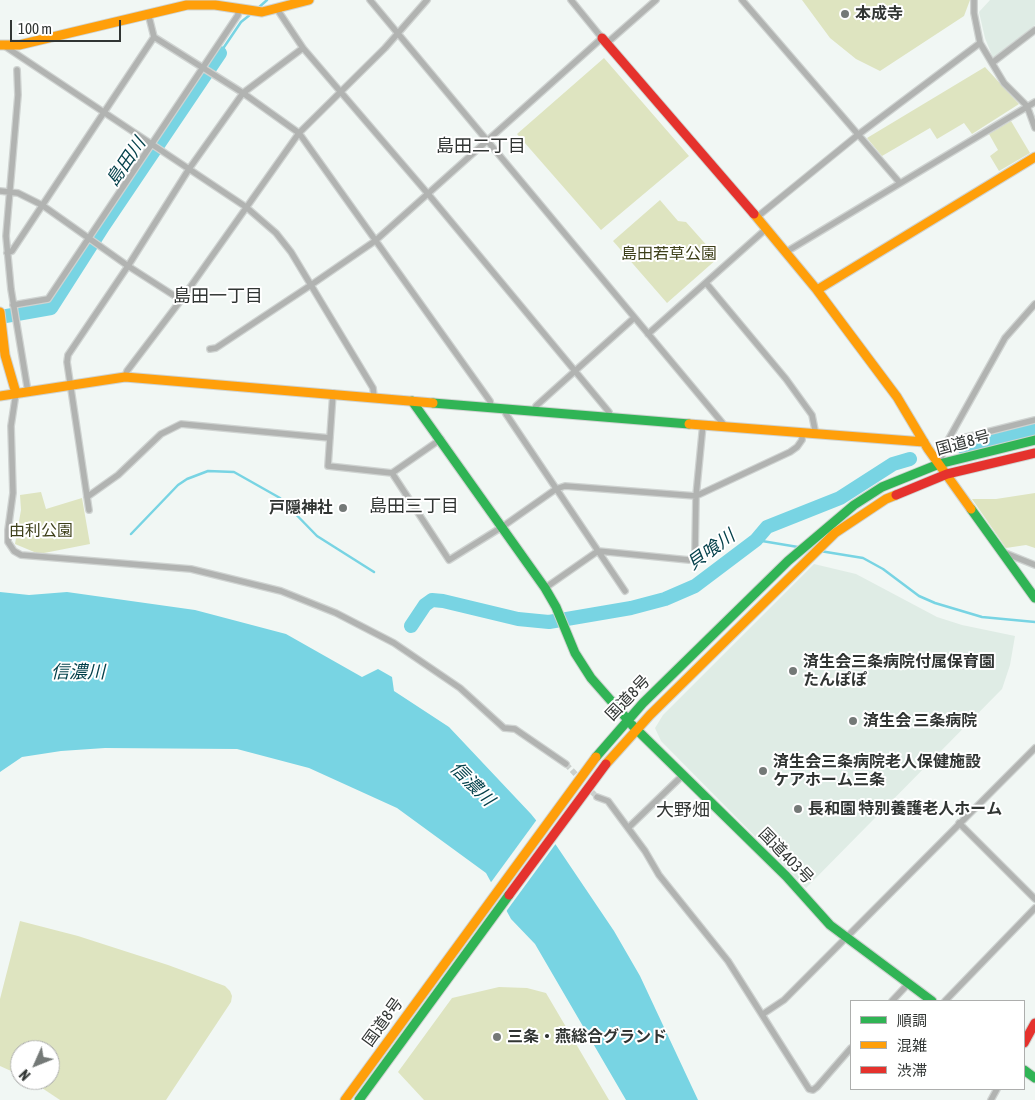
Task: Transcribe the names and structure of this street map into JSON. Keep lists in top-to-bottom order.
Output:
{
  "streets": {
    "main road": ["国道8号", "国道403号"]
  },
  "crossings": [
    ["国道8号", "国道403号"]
  ],
  "districts": [
    "島田二丁目",
    "島田一丁目",
    "島田三丁目",
    "大野畑"
  ],
  "water": ["島田川", "貝喰川", "信濃川"],
  "parks": ["島田若草公園", "由利公園"],
  "places": [
    "本成寺",
    "戸隠神社",
    "済生会三条病院付属保育園 たんぽぽ",
    "済生会 三条病院",
    "済生会三条病院老人保健施設 ケアホーム三条",
    "長和園 特別養護老人ホーム",
    "三条・燕総合グランド"
  ],
  "legend": ["順調", "混雑", "渋滞"],
  "scale_bar": "100 m",
  "north": "bottom left"
}
